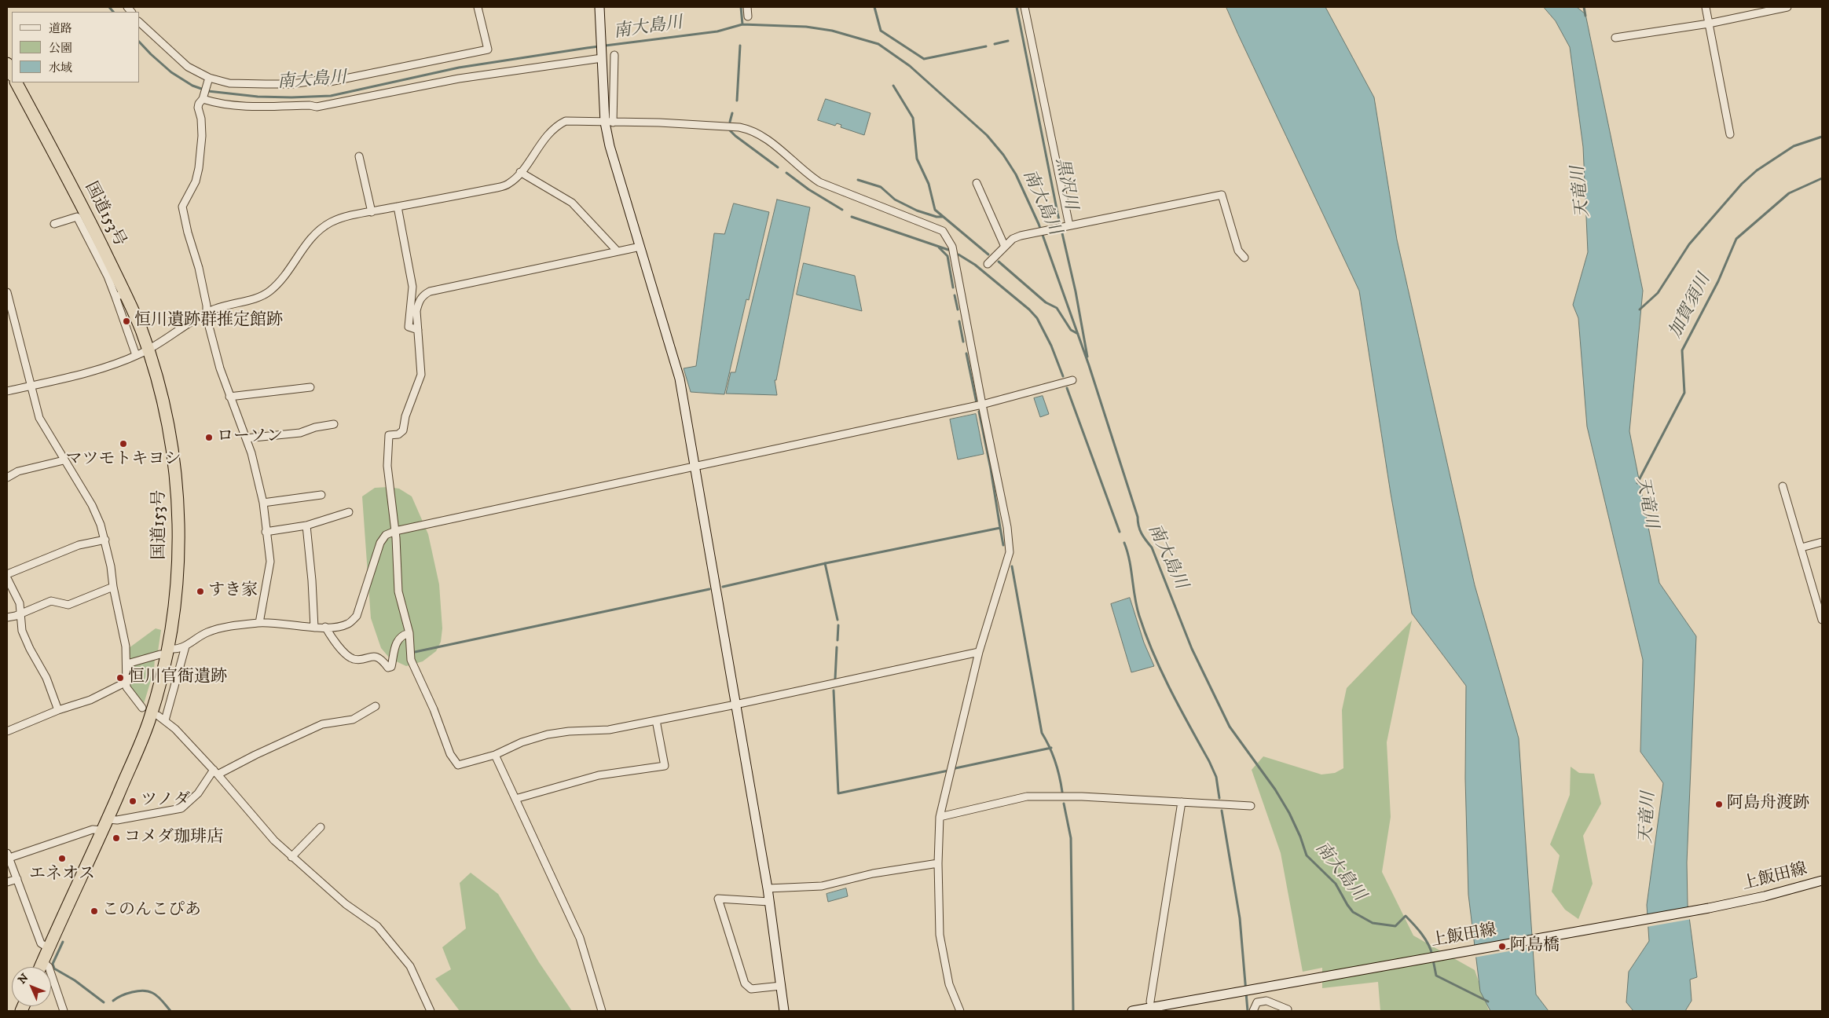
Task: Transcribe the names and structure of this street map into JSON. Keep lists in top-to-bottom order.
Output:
{
  "streets": {
    "highway": ["国道153号"],
    "street": ["上飯田線"]
  },
  "water": [
    "南大島川",
    "黒沢川",
    "天竜川",
    "加賀須川"
  ],
  "places": [
    "恒川遺跡群推定館跡",
    "ローソン",
    "マツモトキヨシ",
    "すき家",
    "恒川官衙遺跡",
    "ツノダ",
    "阿島舟渡跡",
    "コメダ珈琲店",
    "エネオス",
    "このんこぴあ",
    "阿島橋"
  ],
  "legend": ["道路", "公園", "水域"],
  "north": "top left"
}
